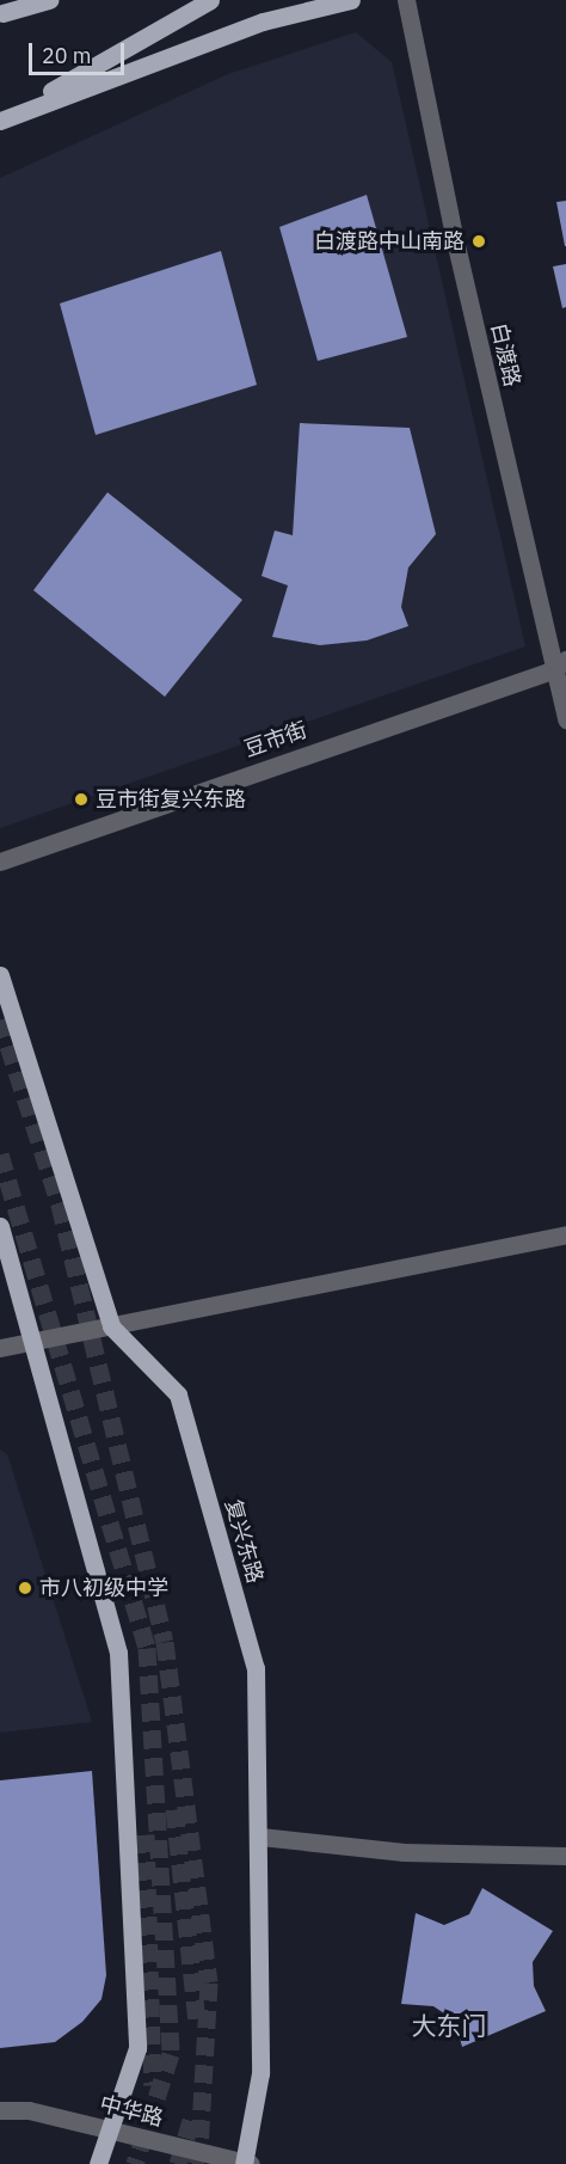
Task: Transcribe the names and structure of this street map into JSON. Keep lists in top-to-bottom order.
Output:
{
  "streets": {
    "main road": ["复兴东路"],
    "street": ["白渡路", "豆市街", "中华路"]
  },
  "crossings": [
    ["白渡路", "豆市街"],
    ["复兴东路", "中华路"]
  ],
  "districts": ["大东门"],
  "places": ["白渡路中山南路", "豆市街复兴东路", "市八初级中学"],
  "scale_bar": "20 m"
}
